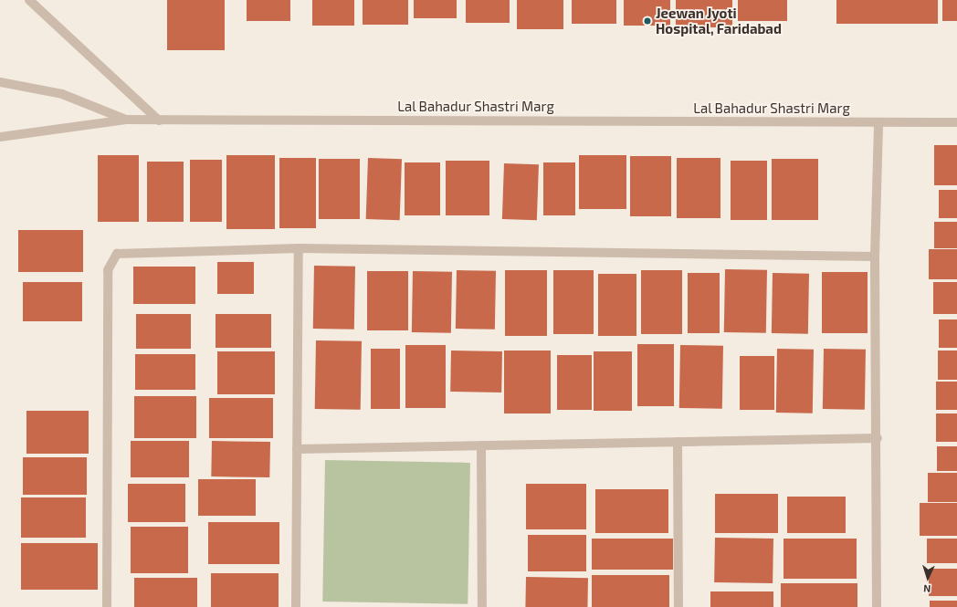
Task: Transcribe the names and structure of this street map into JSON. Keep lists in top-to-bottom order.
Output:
{
  "streets": {
    "street": ["Lal Bahadur Shastri Marg"]
  },
  "places": ["Jeewan Jyoti Hospital, Faridabad"],
  "north": "bottom"
}
